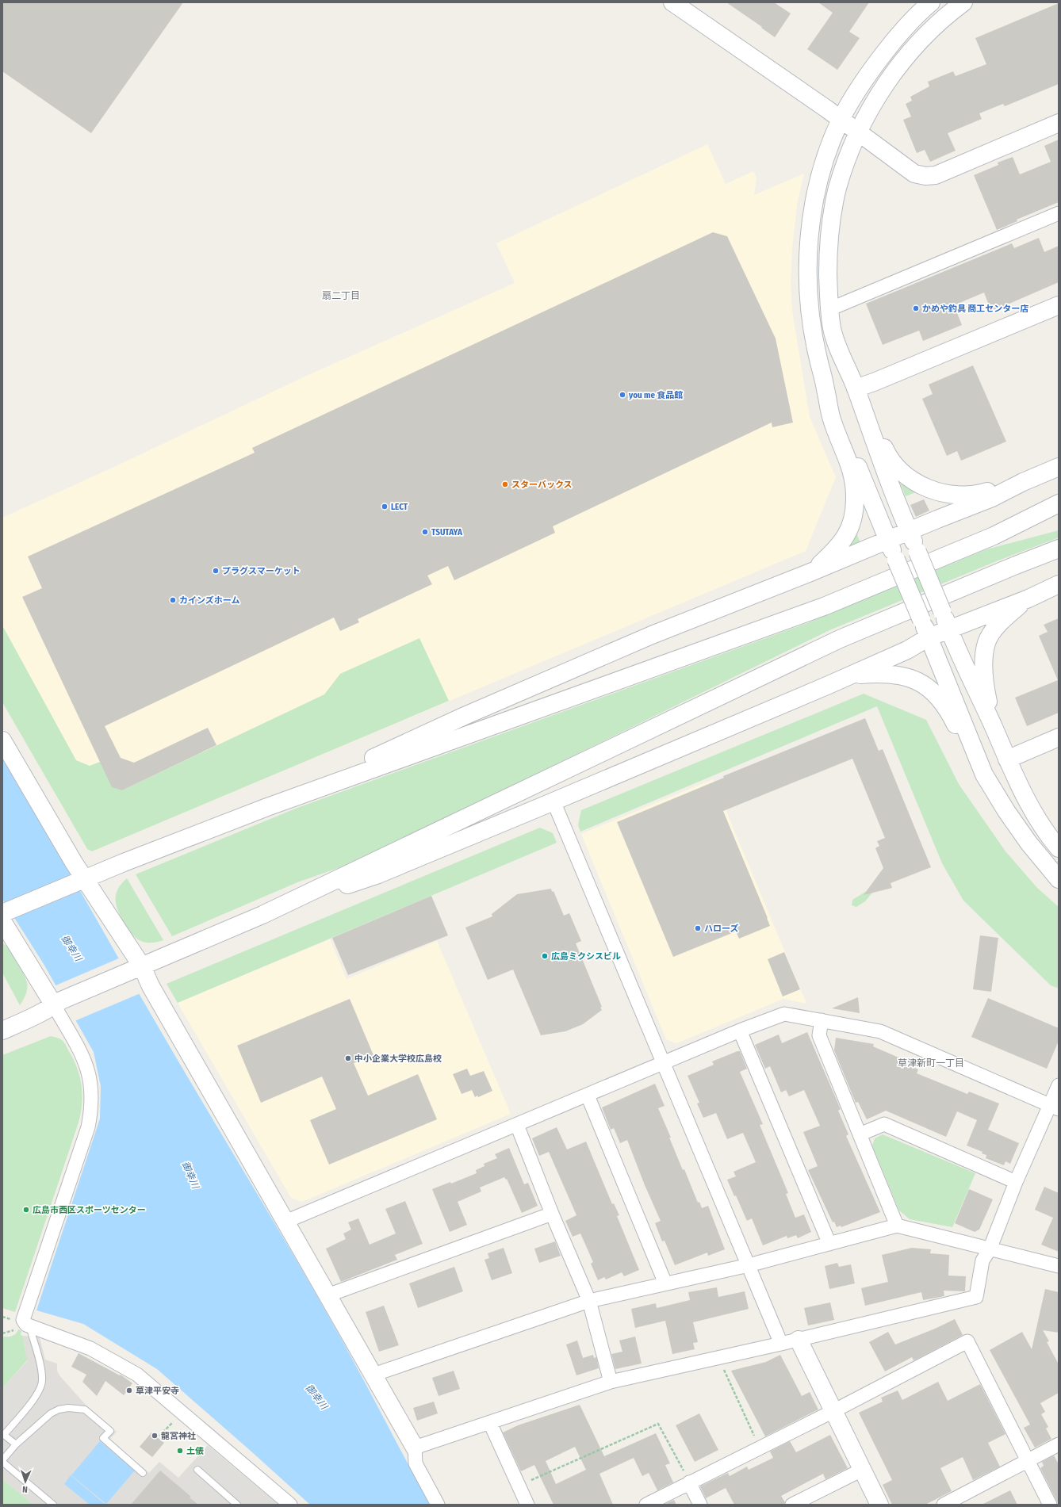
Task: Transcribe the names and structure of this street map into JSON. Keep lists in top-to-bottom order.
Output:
{
  "districts": ["扇二丁目", "草津新町一丁目"],
  "water": ["御幸川"],
  "places": [
    "かめや釣具 商工センター店",
    "you me 食品館",
    "スターバックス",
    "LECT",
    "TSUTAYA",
    "プラグスマーケット",
    "カインズホーム",
    "ハローズ",
    "広島ミクシスビル",
    "中小企業大学校広島校",
    "広島市西区スポーツセンター",
    "草津平安寺",
    "龍宮神社",
    "土俵"
  ],
  "north": "bottom"
}
